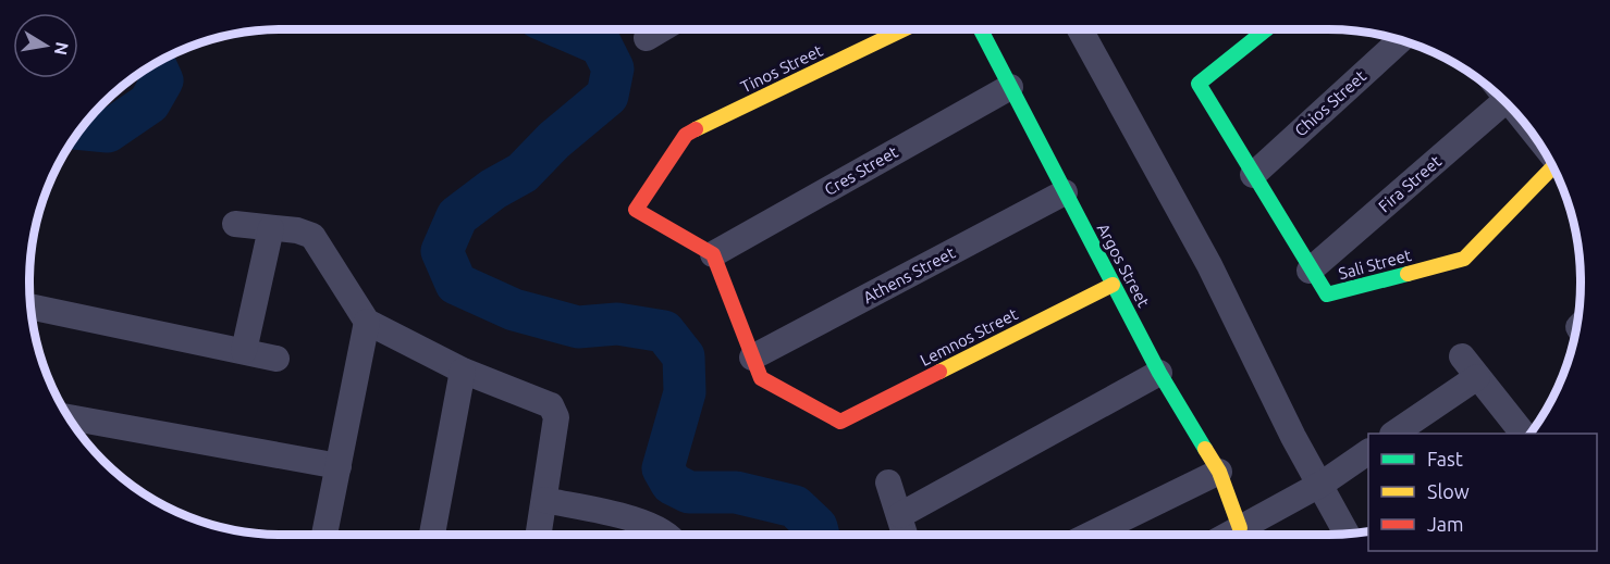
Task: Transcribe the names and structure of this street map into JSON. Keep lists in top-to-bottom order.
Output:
{
  "streets": {
    "street": [
      "Tinos Street",
      "Chios Street",
      "Cres Street",
      "Fira Street",
      "Sali Street",
      "Argos Street",
      "Athens Street",
      "Lemnos Street"
    ]
  },
  "crossings": [
    ["Tinos Street", "Cres Street"],
    ["Chios Street", "Sali Street"],
    ["Cres Street", "Argos Street"],
    ["Fira Street", "Sali Street"],
    ["Argos Street", "Athens Street"],
    ["Argos Street", "Lemnos Street"],
    ["Athens Street", "Lemnos Street"]
  ],
  "legend": ["Fast", "Slow", "Jam"],
  "north": "right"
}
